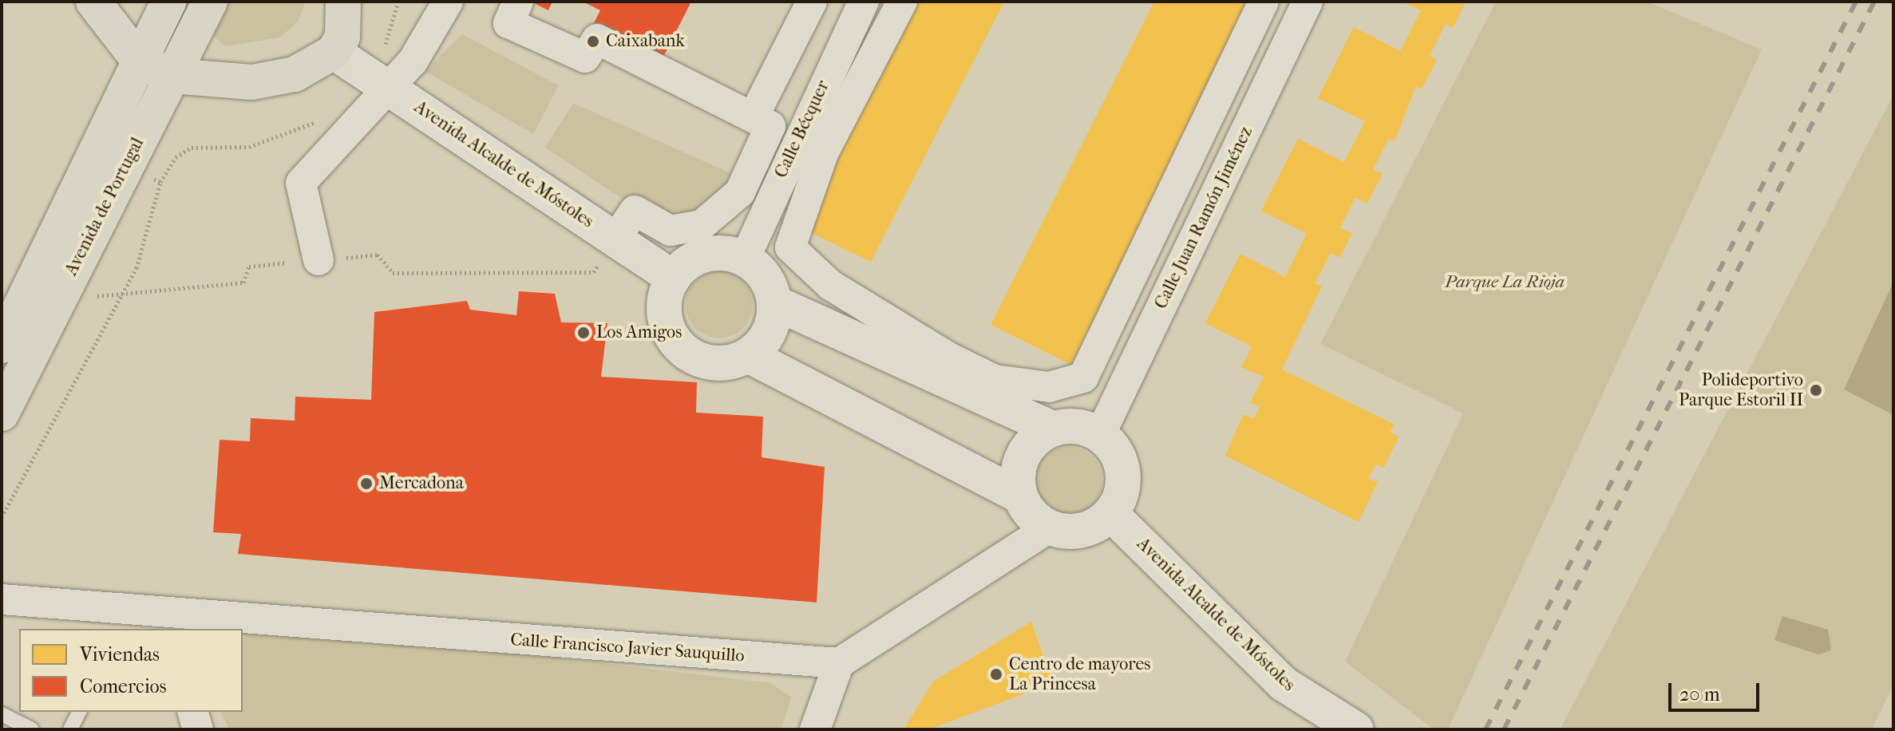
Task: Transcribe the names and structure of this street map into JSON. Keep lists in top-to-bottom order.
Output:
{
  "streets": {
    "main road": ["Avenida de Portugal"],
    "street": [
      "Calle Bécquer",
      "Avenida Alcalde de Móstoles",
      "Calle Juan Ramón Jiménez",
      "Calle Francisco Javier Sauquillo"
    ]
  },
  "crossings": [
    ["Calle Bécquer", "Avenida Alcalde de Móstoles"],
    ["Avenida Alcalde de Móstoles", "Calle Juan Ramón Jiménez"]
  ],
  "parks": ["Parque La Rioja"],
  "places": [
    "Caixabank",
    "Los Amigos",
    "Polideportivo Parque Estoril II",
    "Mercadona",
    "Centro de mayores La Princesa"
  ],
  "legend": ["Viviendas", "Comercios"],
  "scale_bar": "20 m"
}
